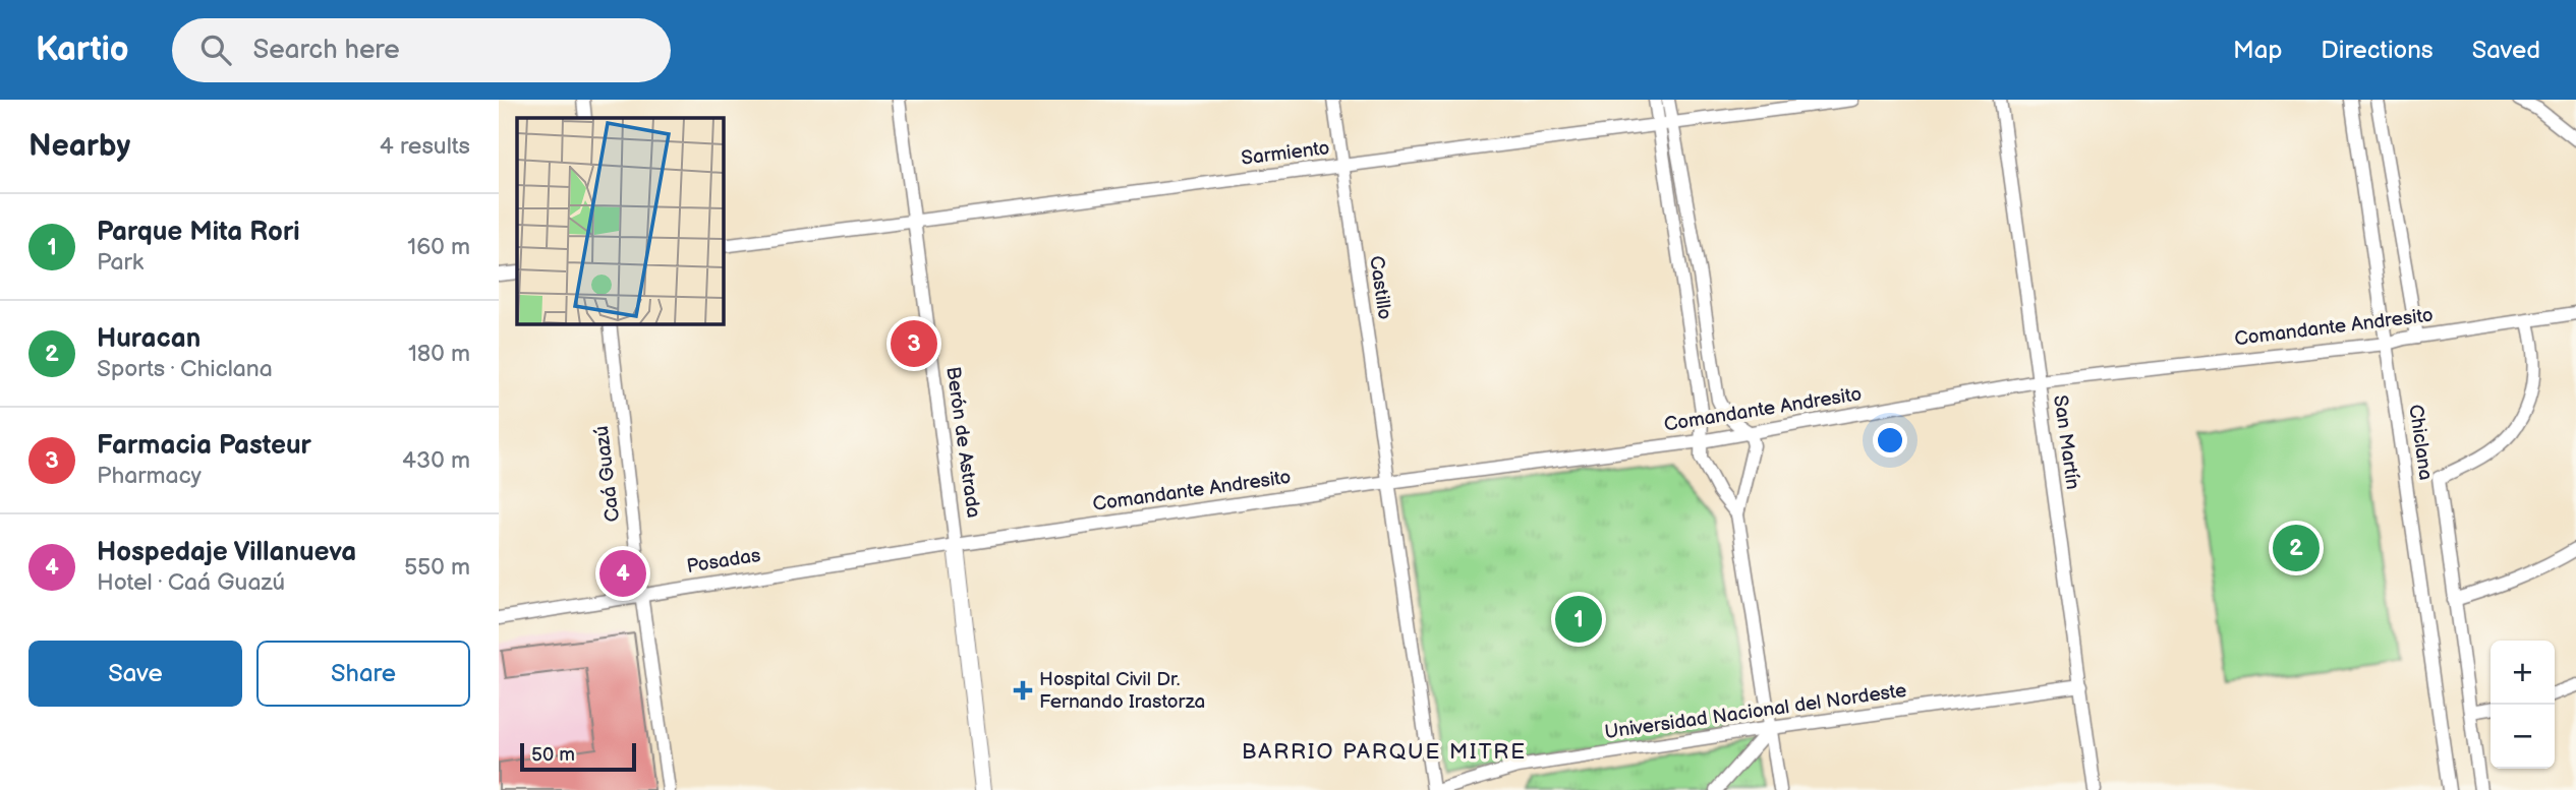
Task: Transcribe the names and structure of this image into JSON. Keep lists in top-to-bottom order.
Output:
{
  "streets": {
    "street": [
      "Sarmiento",
      "Castillo",
      "Comandante Andresito",
      "Berón de Astrada",
      "San Martín",
      "Chiclana",
      "Caá Guazú",
      "Posadas",
      "Universidad Nacional del Nordeste"
    ]
  },
  "crossings": [
    ["Sarmiento", "Castillo"],
    ["Sarmiento", "Berón de Astrada"],
    ["Castillo", "Comandante Andresito"],
    ["Comandante Andresito", "Berón de Astrada"],
    ["Comandante Andresito", "San Martín"],
    ["Comandante Andresito", "Chiclana"],
    ["Comandante Andresito", "Posadas"],
    ["Berón de Astrada", "Posadas"],
    ["San Martín", "Universidad Nacional del Nordeste"],
    ["Caá Guazú", "Posadas"]
  ],
  "districts": ["BARRIO PARQUE MITRE"],
  "places": {
    "health": ["Hospital Civil Dr. Fernando Irastorza"]
  },
  "scale_bar": "50 m",
  "page": {
    "header": "Kartio",
    "search": "Search here",
    "nav": ["Map", "Directions", "Saved"],
    "heading": ["Nearby", "4 results"],
    "list": [
      {
        "mark": "1",
        "name": "Parque Mita Rori",
        "note": "Park",
        "value": "160 m"
      },
      {
        "mark": "2",
        "name": "Huracan",
        "note": "Sports · Chiclana",
        "value": "180 m"
      },
      {
        "mark": "3",
        "name": "Farmacia Pasteur",
        "note": "Pharmacy",
        "value": "430 m"
      },
      {
        "mark": "4",
        "name": "Hospedaje Villanueva",
        "note": "Hotel · Caá Guazú",
        "value": "550 m"
      }
    ],
    "pins": [
      "3",
      "2",
      "4",
      "1"
    ],
    "buttons": ["Save", "Share"],
    "map_buttons": ["+", "−"],
    "scale": "50 m"
  }
}
